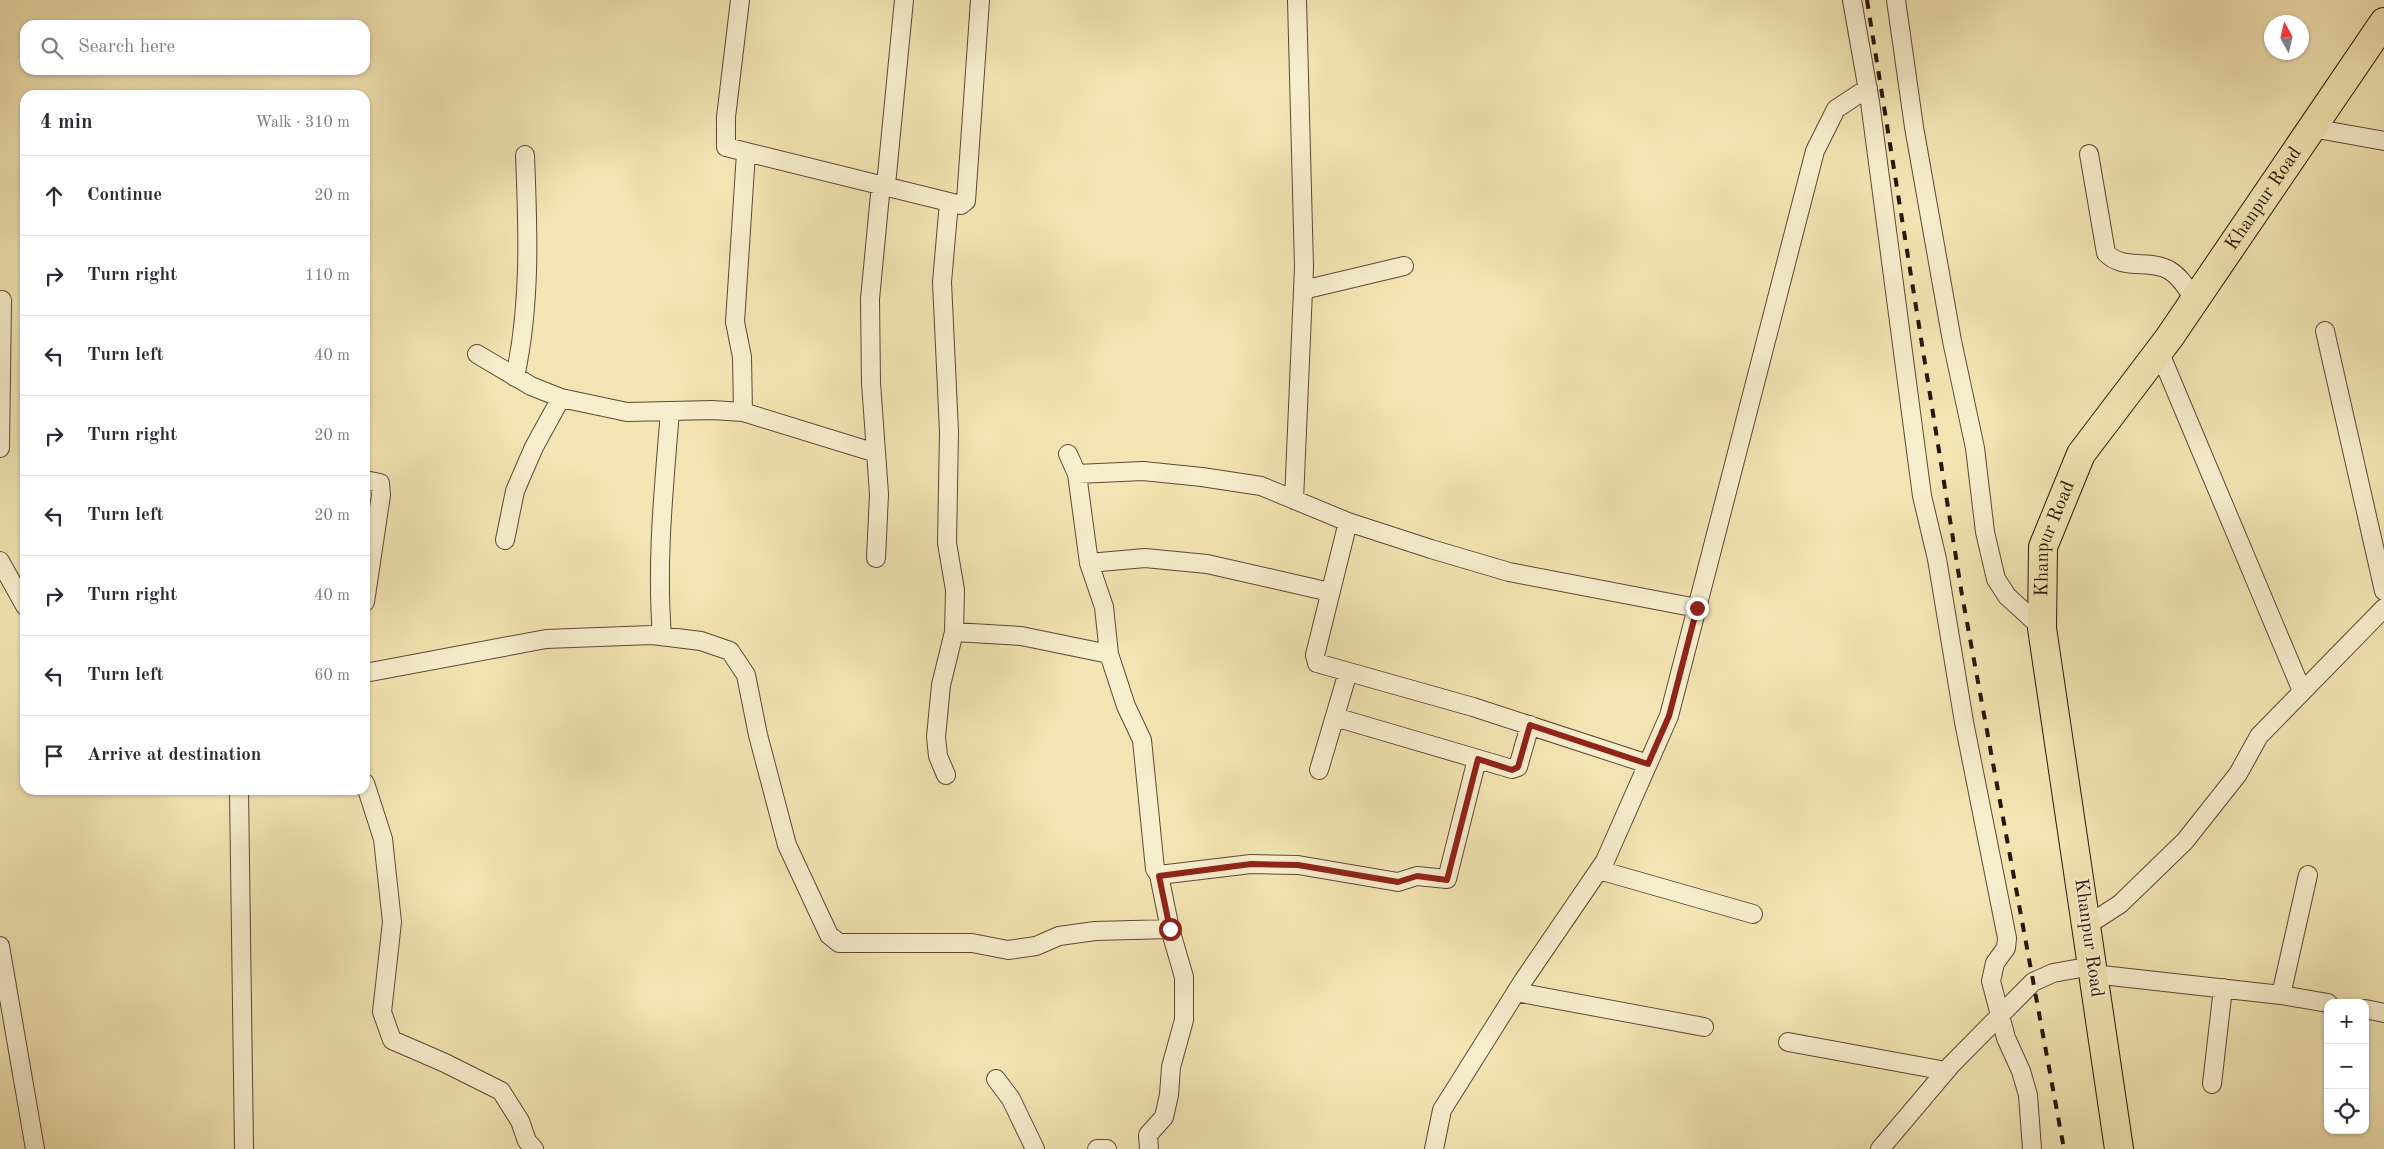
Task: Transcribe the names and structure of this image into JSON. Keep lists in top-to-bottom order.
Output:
{
  "streets": {
    "highway": ["Khanpur Road"]
  },
  "north": "top",
  "page": {
    "search": "Search here",
    "heading": ["4 min", "Walk · 310 m"],
    "list": [
      ["Continue", "20 m"],
      ["Turn right", "110 m"],
      ["Turn left", "40 m"],
      ["Turn right", "20 m"],
      ["Turn left", "20 m"],
      ["Turn right", "40 m"],
      ["Turn left", "60 m"],
      "Arrive at destination"
    ],
    "map_buttons": ["+", "−"]
  }
}
